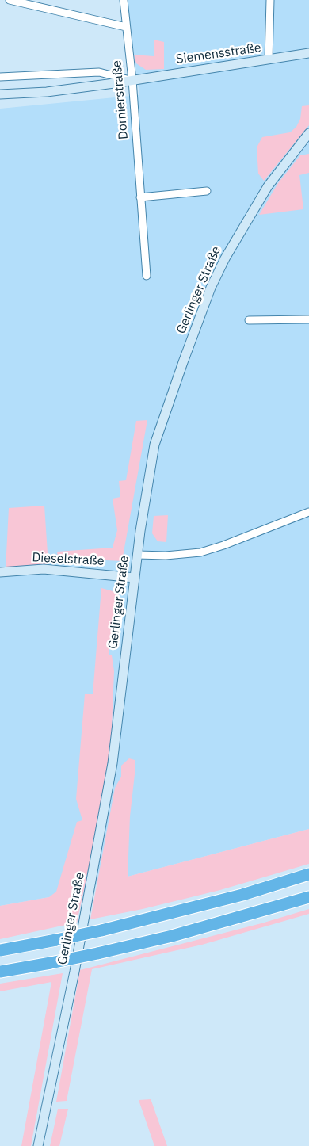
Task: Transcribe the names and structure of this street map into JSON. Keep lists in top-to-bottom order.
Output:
{
  "streets": {
    "main road": ["Siemensstraße", "Gerlinger Straße", "Dieselstraße"],
    "street": ["Dornierstraße"]
  },
  "crossings": [
    ["Siemensstraße", "Dornierstraße"],
    ["Gerlinger Straße", "Dieselstraße"]
  ]
}
